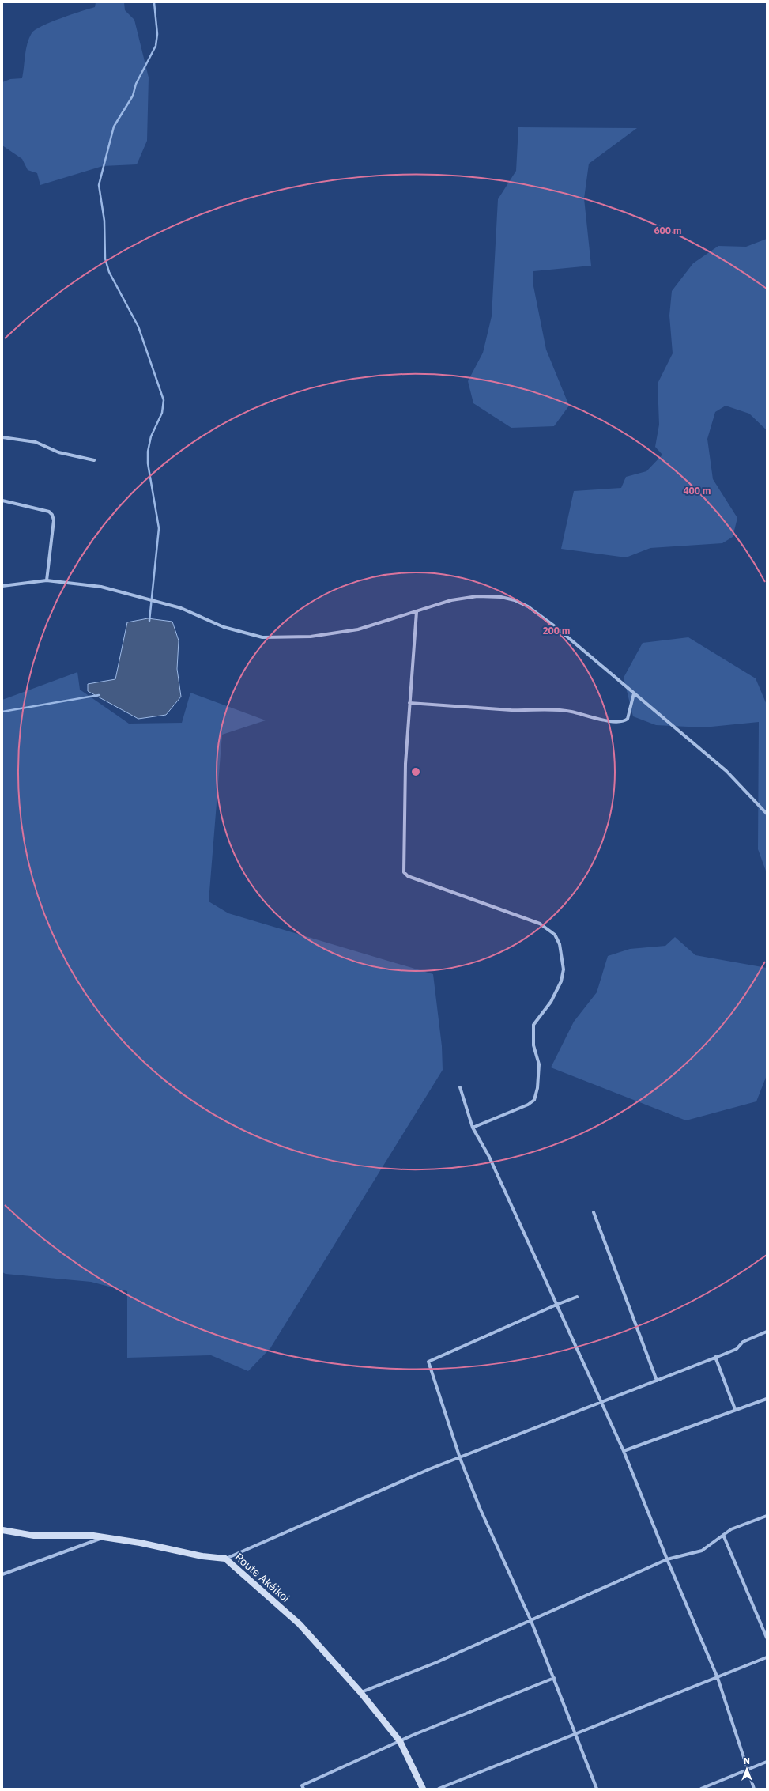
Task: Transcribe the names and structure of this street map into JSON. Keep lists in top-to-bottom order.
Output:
{
  "streets": {
    "street": ["Route Akéikoi"]
  },
  "north": "top",
  "rings": ["600 m", "400 m", "200 m"]
}
